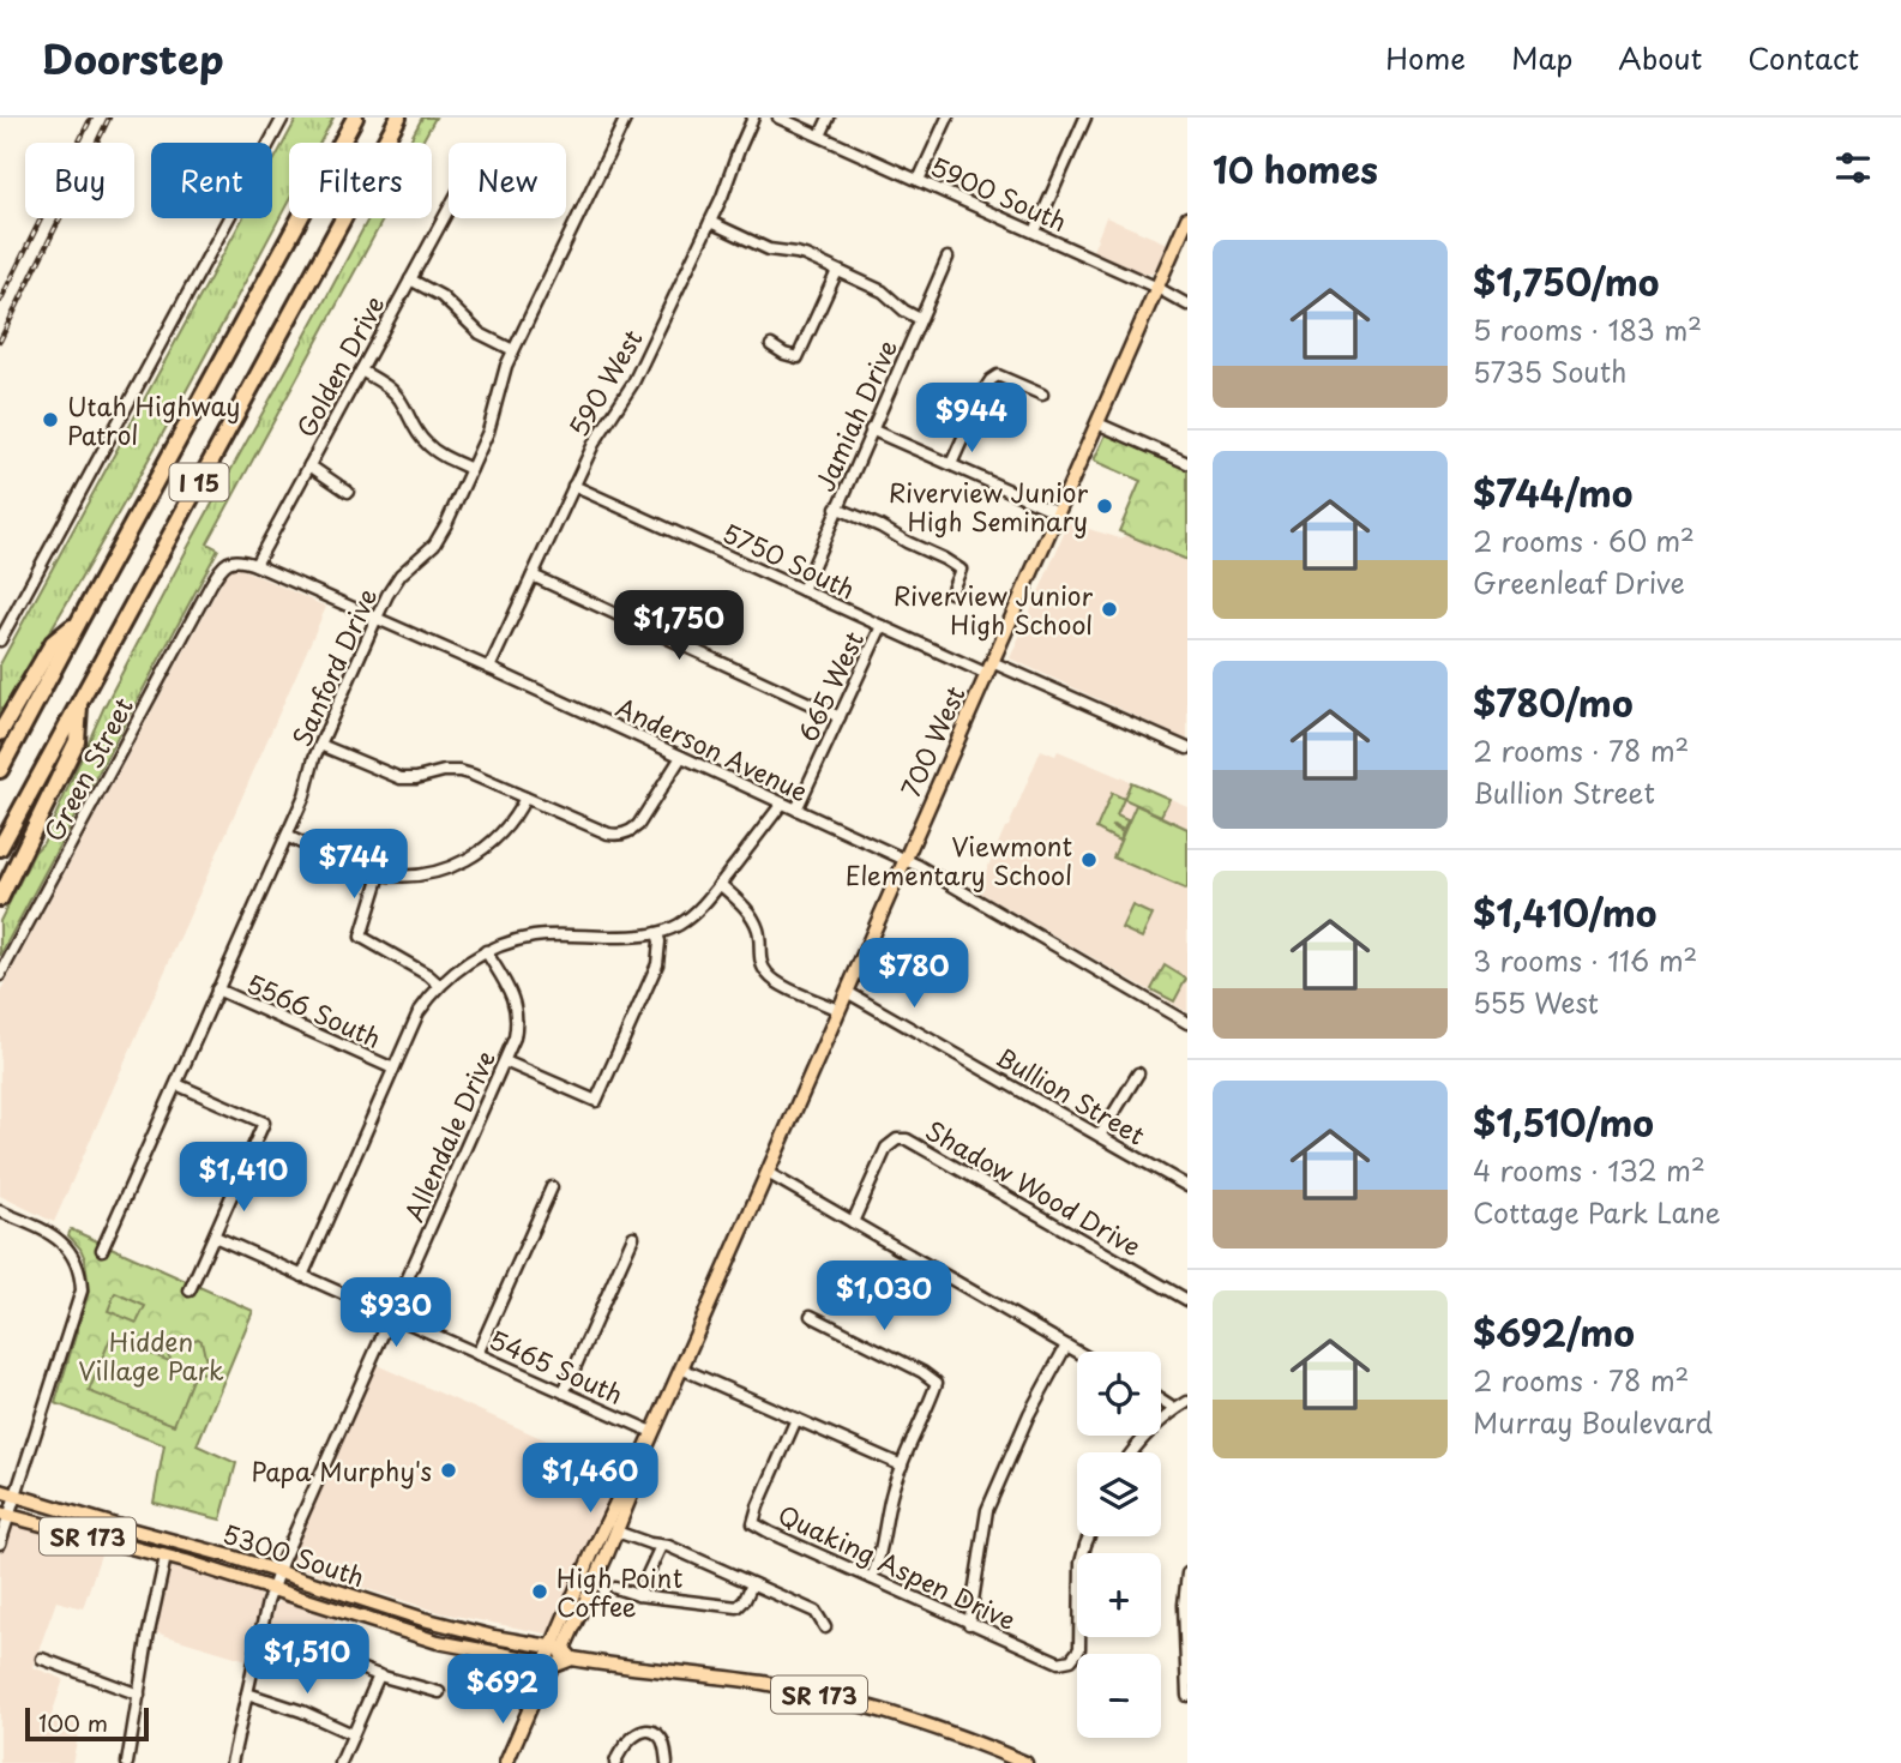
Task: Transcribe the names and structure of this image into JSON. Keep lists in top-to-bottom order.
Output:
{
  "streets": {
    "highway": ["I 15"],
    "main road": ["700 West", "SR 173", "5300 South"],
    "street": [
      "5900 South",
      "Golden Drive",
      "590 West",
      "Jamiah Drive",
      "5750 South",
      "Sanford Drive",
      "665 West",
      "Anderson Avenue",
      "Green Street",
      "5566 South",
      "Bullion Street",
      "Allendale Drive",
      "Shadow Wood Drive",
      "5465 South",
      "Quaking Aspen Drive"
    ]
  },
  "crossings": [
    ["5900 South", "700 West"],
    ["Golden Drive", "Anderson Avenue"],
    ["Golden Drive", "Green Street"],
    ["590 West", "5750 South"],
    ["590 West", "Anderson Avenue"],
    ["Jamiah Drive", "5750 South"],
    ["5750 South", "665 West"],
    ["5750 South", "700 West"],
    ["Sanford Drive", "Anderson Avenue"],
    ["Sanford Drive", "5566 South"],
    ["665 West", "Anderson Avenue"],
    ["700 West", "Anderson Avenue"],
    ["700 West", "Bullion Street"],
    ["700 West", "5465 South"],
    ["700 West", "5300 South"],
    ["Anderson Avenue", "Green Street"],
    ["Allendale Drive", "5465 South"],
    ["Allendale Drive", "5300 South"]
  ],
  "parks": ["Hidden Village Park"],
  "places": [
    "Utah Highway Patrol",
    "Riverview Junior High Seminary",
    "Riverview Junior High School",
    "Viewmont Elementary School",
    "Papa Murphy's",
    "High Point Coffee"
  ],
  "scale_bar": "100 m",
  "page": {
    "header": "Doorstep",
    "nav": [
      "Home",
      "Map",
      "About",
      "Contact"
    ],
    "heading": "10 homes",
    "chip": [
      "Buy",
      "Rent",
      "Filters",
      "New"
    ],
    "list": [
      {
        "name": "$1,750/mo",
        "note": "5 rooms · 183 m² · 5735 South"
      },
      {
        "name": "$744/mo",
        "note": "2 rooms · 60 m² · Greenleaf Drive"
      },
      {
        "name": "$780/mo",
        "note": "2 rooms · 78 m² · Bullion Street"
      },
      {
        "name": "$1,410/mo",
        "note": "3 rooms · 116 m² · 555 West"
      },
      {
        "name": "$1,510/mo",
        "note": "4 rooms · 132 m² · Cottage Park Lane"
      },
      {
        "name": "$692/mo",
        "note": "2 rooms · 78 m² · Murray Boulevard"
      }
    ],
    "price": [
      "$944",
      "$1,750",
      "$744",
      "$780",
      "$1,410",
      "$1,030",
      "$930",
      "$1,460",
      "$1,510",
      "$692"
    ],
    "map_buttons": ["+", "−"],
    "scale": "100 m"
  }
}
